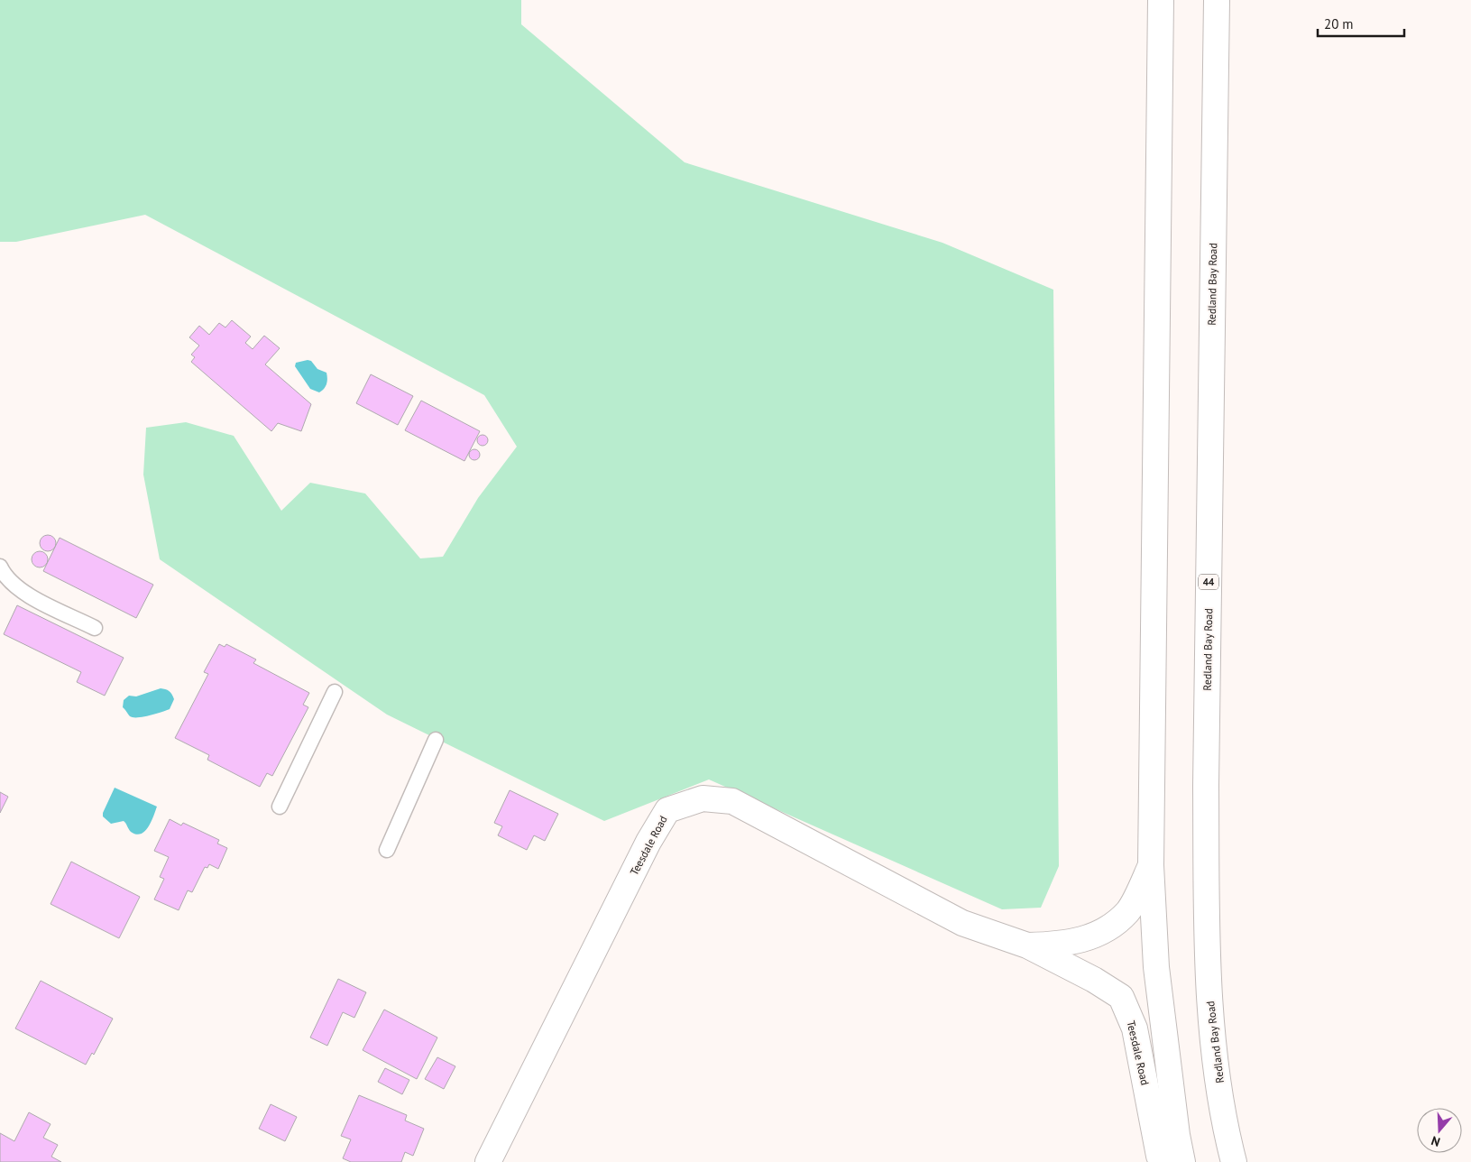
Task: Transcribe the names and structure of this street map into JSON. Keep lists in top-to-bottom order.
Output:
{
  "streets": {
    "main road": ["Redland Bay Road", "44", "Teesdale Road"]
  },
  "scale_bar": "20 m",
  "north": "bottom"
}
